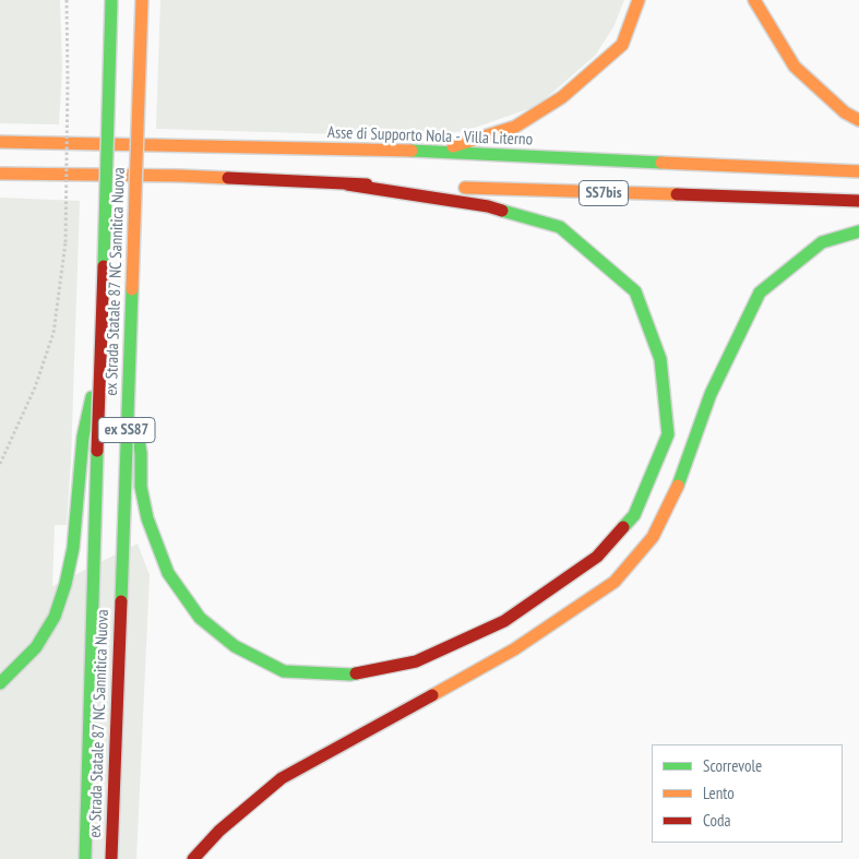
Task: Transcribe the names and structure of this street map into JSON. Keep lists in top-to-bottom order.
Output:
{
  "streets": {
    "highway": [
      "Asse di Supporto Nola - Villa Literno",
      "SS7bis",
      "ex Strada Statale 87 NC Sannitica Nuova",
      "ex SS87"
    ]
  },
  "legend": ["Scorrevole", "Lento", "Coda"]
}
